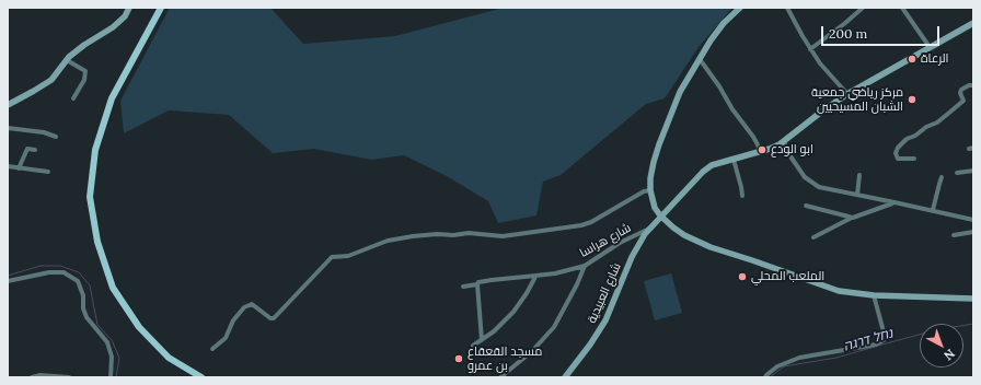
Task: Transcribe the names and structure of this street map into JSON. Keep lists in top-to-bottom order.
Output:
{
  "streets": {
    "street": ["شارع هراسا", "شارع العبيدية"]
  },
  "crossings": [
    ["شارع هراسا", "شارع العبيدية"]
  ],
  "water": ["נחל דרגה"],
  "places": [
    "الرعاة",
    "مركز رياضي جمعية الشبان المسيحيين",
    "ابو الودع",
    "الملعب المحلي",
    "مسجد القعقاع بن عمرو"
  ],
  "scale_bar": "200 m",
  "north": "bottom right"
}
